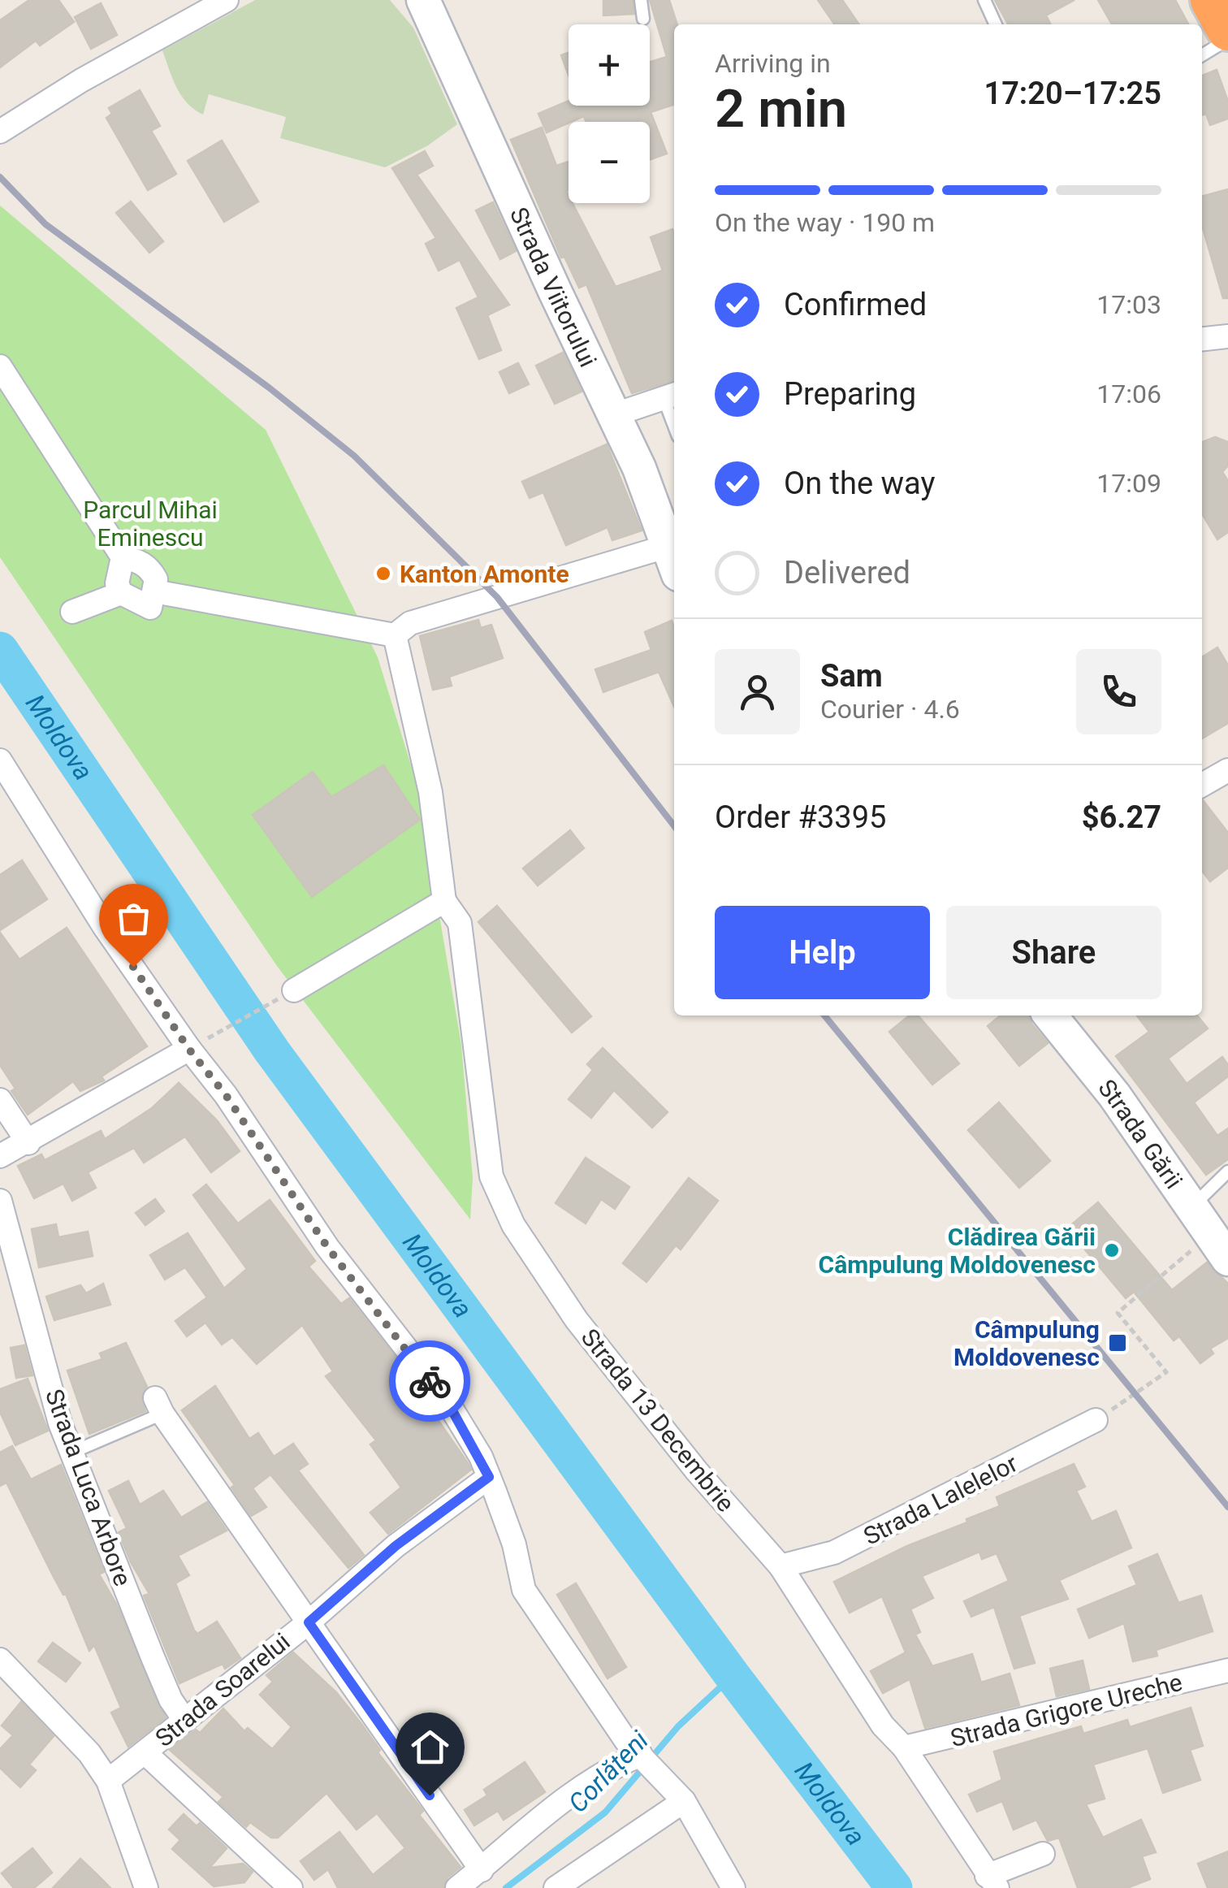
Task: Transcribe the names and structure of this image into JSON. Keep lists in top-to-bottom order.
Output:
{
  "streets": {
    "street": [
      "Strada Viitorului",
      "Strada Gării",
      "Strada 13 Decembrie",
      "Strada Luca Arbore",
      "Strada Lalelelor",
      "Strada Soarelui",
      "Strada Grigore Ureche"
    ]
  },
  "crossings": [
    ["Strada 13 Decembrie", "Strada Lalelelor"],
    ["Strada 13 Decembrie", "Strada Grigore Ureche"],
    ["Strada Luca Arbore", "Strada Soarelui"]
  ],
  "water": ["Moldova", "Corlățeni"],
  "parks": ["Parcul Mihai Eminescu"],
  "places": {
    "other": ["Kanton Amonte", "Clădirea Gării Câmpulung Moldovenesc"],
    "transit": ["Câmpulung Moldovenesc"]
  },
  "page": {
    "map_buttons": ["+", "−"],
    "heading": ["2 min", "Arriving in", "17:20–17:25"],
    "panel": [
      "Sam",
      "Courier · 4.6",
      "Order #3395",
      "$6.27"
    ],
    "bar": "On the way · 190 m",
    "list": [
      ["Confirmed", "17:03"],
      ["Preparing", "17:06"],
      ["On the way", "17:09"],
      "Delivered"
    ],
    "buttons": ["Help", "Share"]
  }
}
